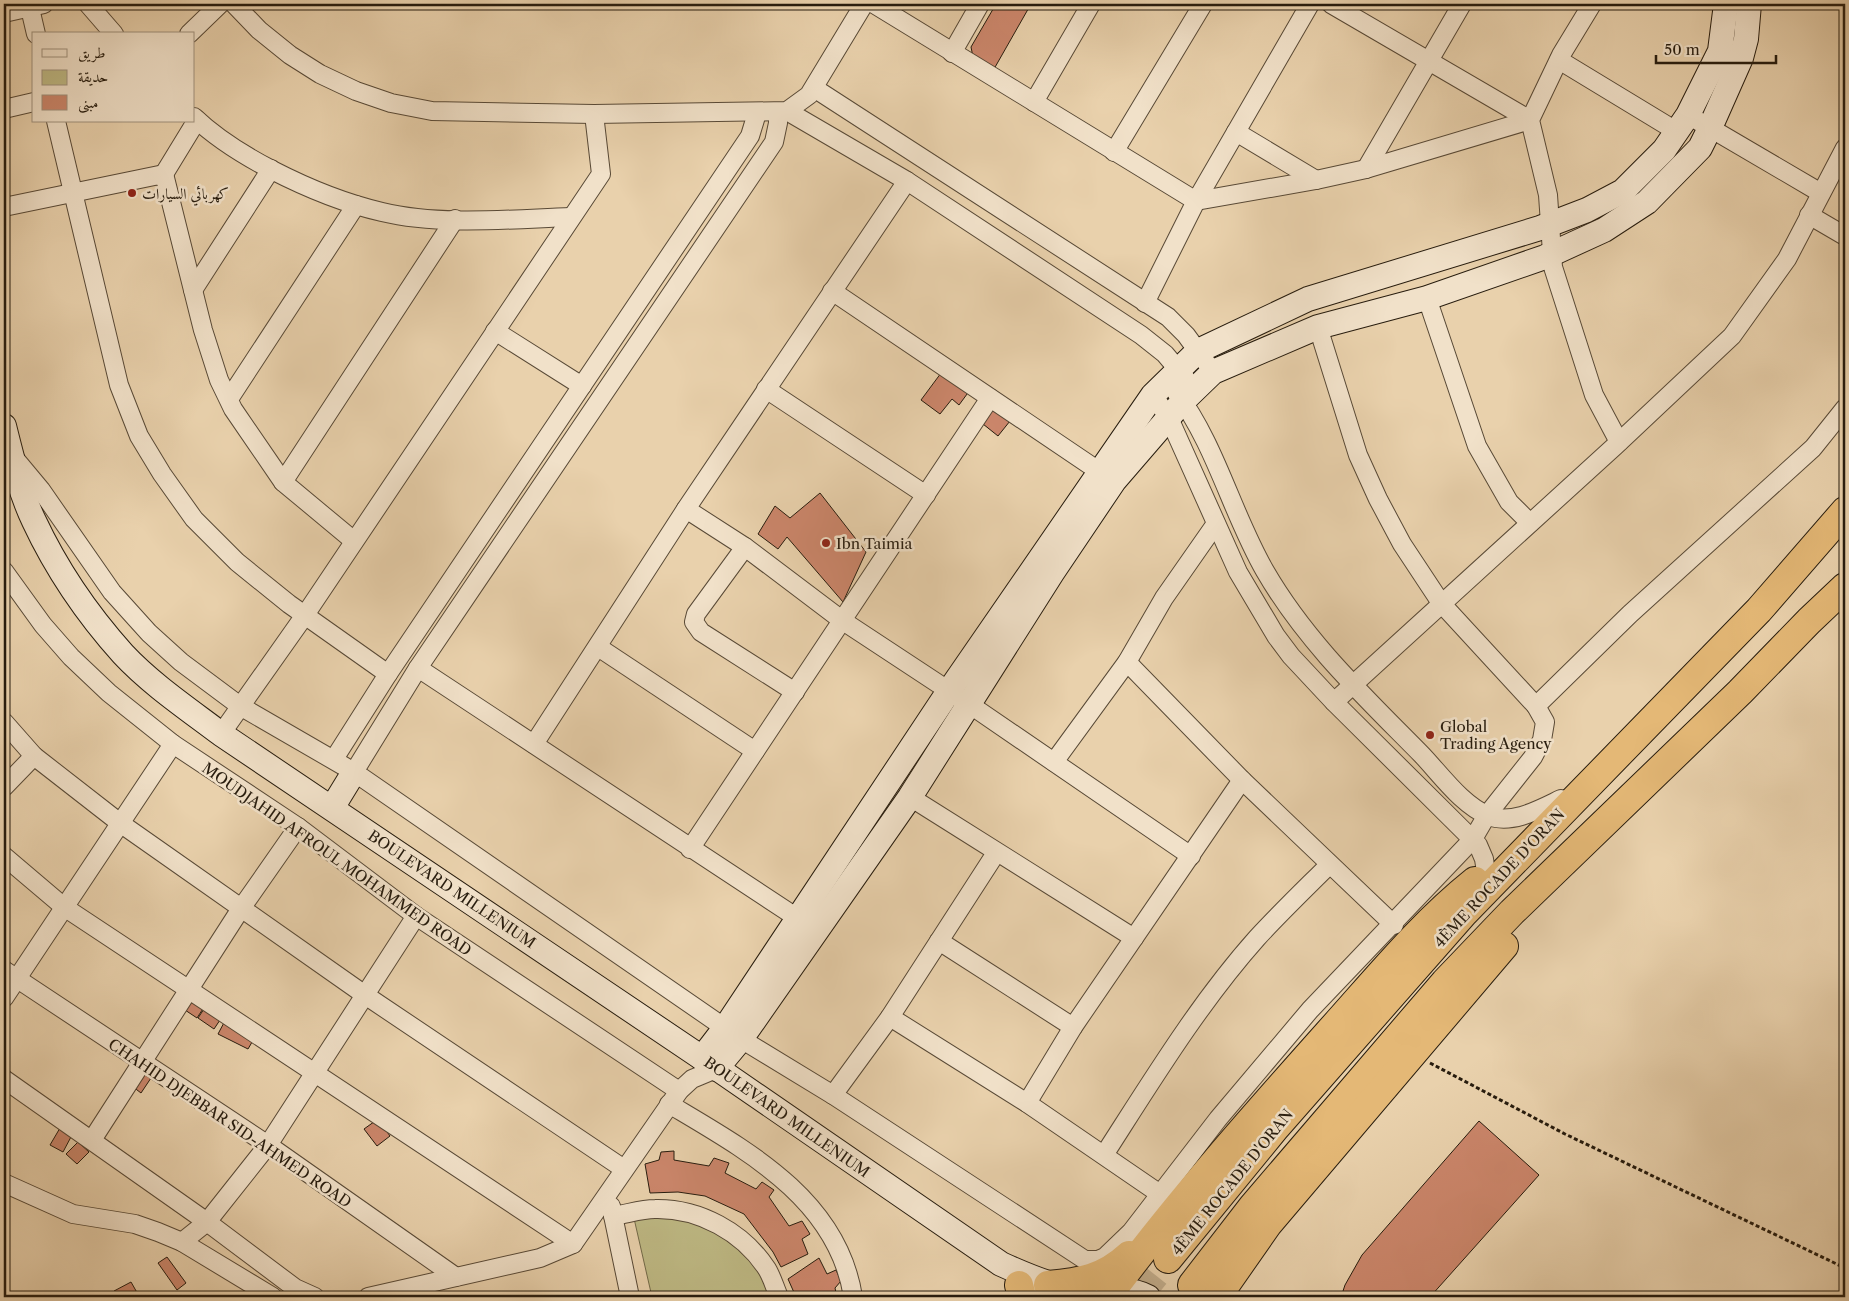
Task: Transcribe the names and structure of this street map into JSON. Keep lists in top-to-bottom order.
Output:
{
  "streets": {
    "highway": ["4ÈME ROCADE D'ORAN"],
    "main road": ["BOULEVARD MILLENIUM"],
    "street": ["MOUDJAHID AFROUL MOHAMMED ROAD", "CHAHID DJEBBAR SID-AHMED ROAD"]
  },
  "places": ["كهربائي السيارات", "Ibn Taimia", "Global Trading Agency"],
  "legend": ["طريق", "حديقة", "مبنى"],
  "scale_bar": "50 m"
}
